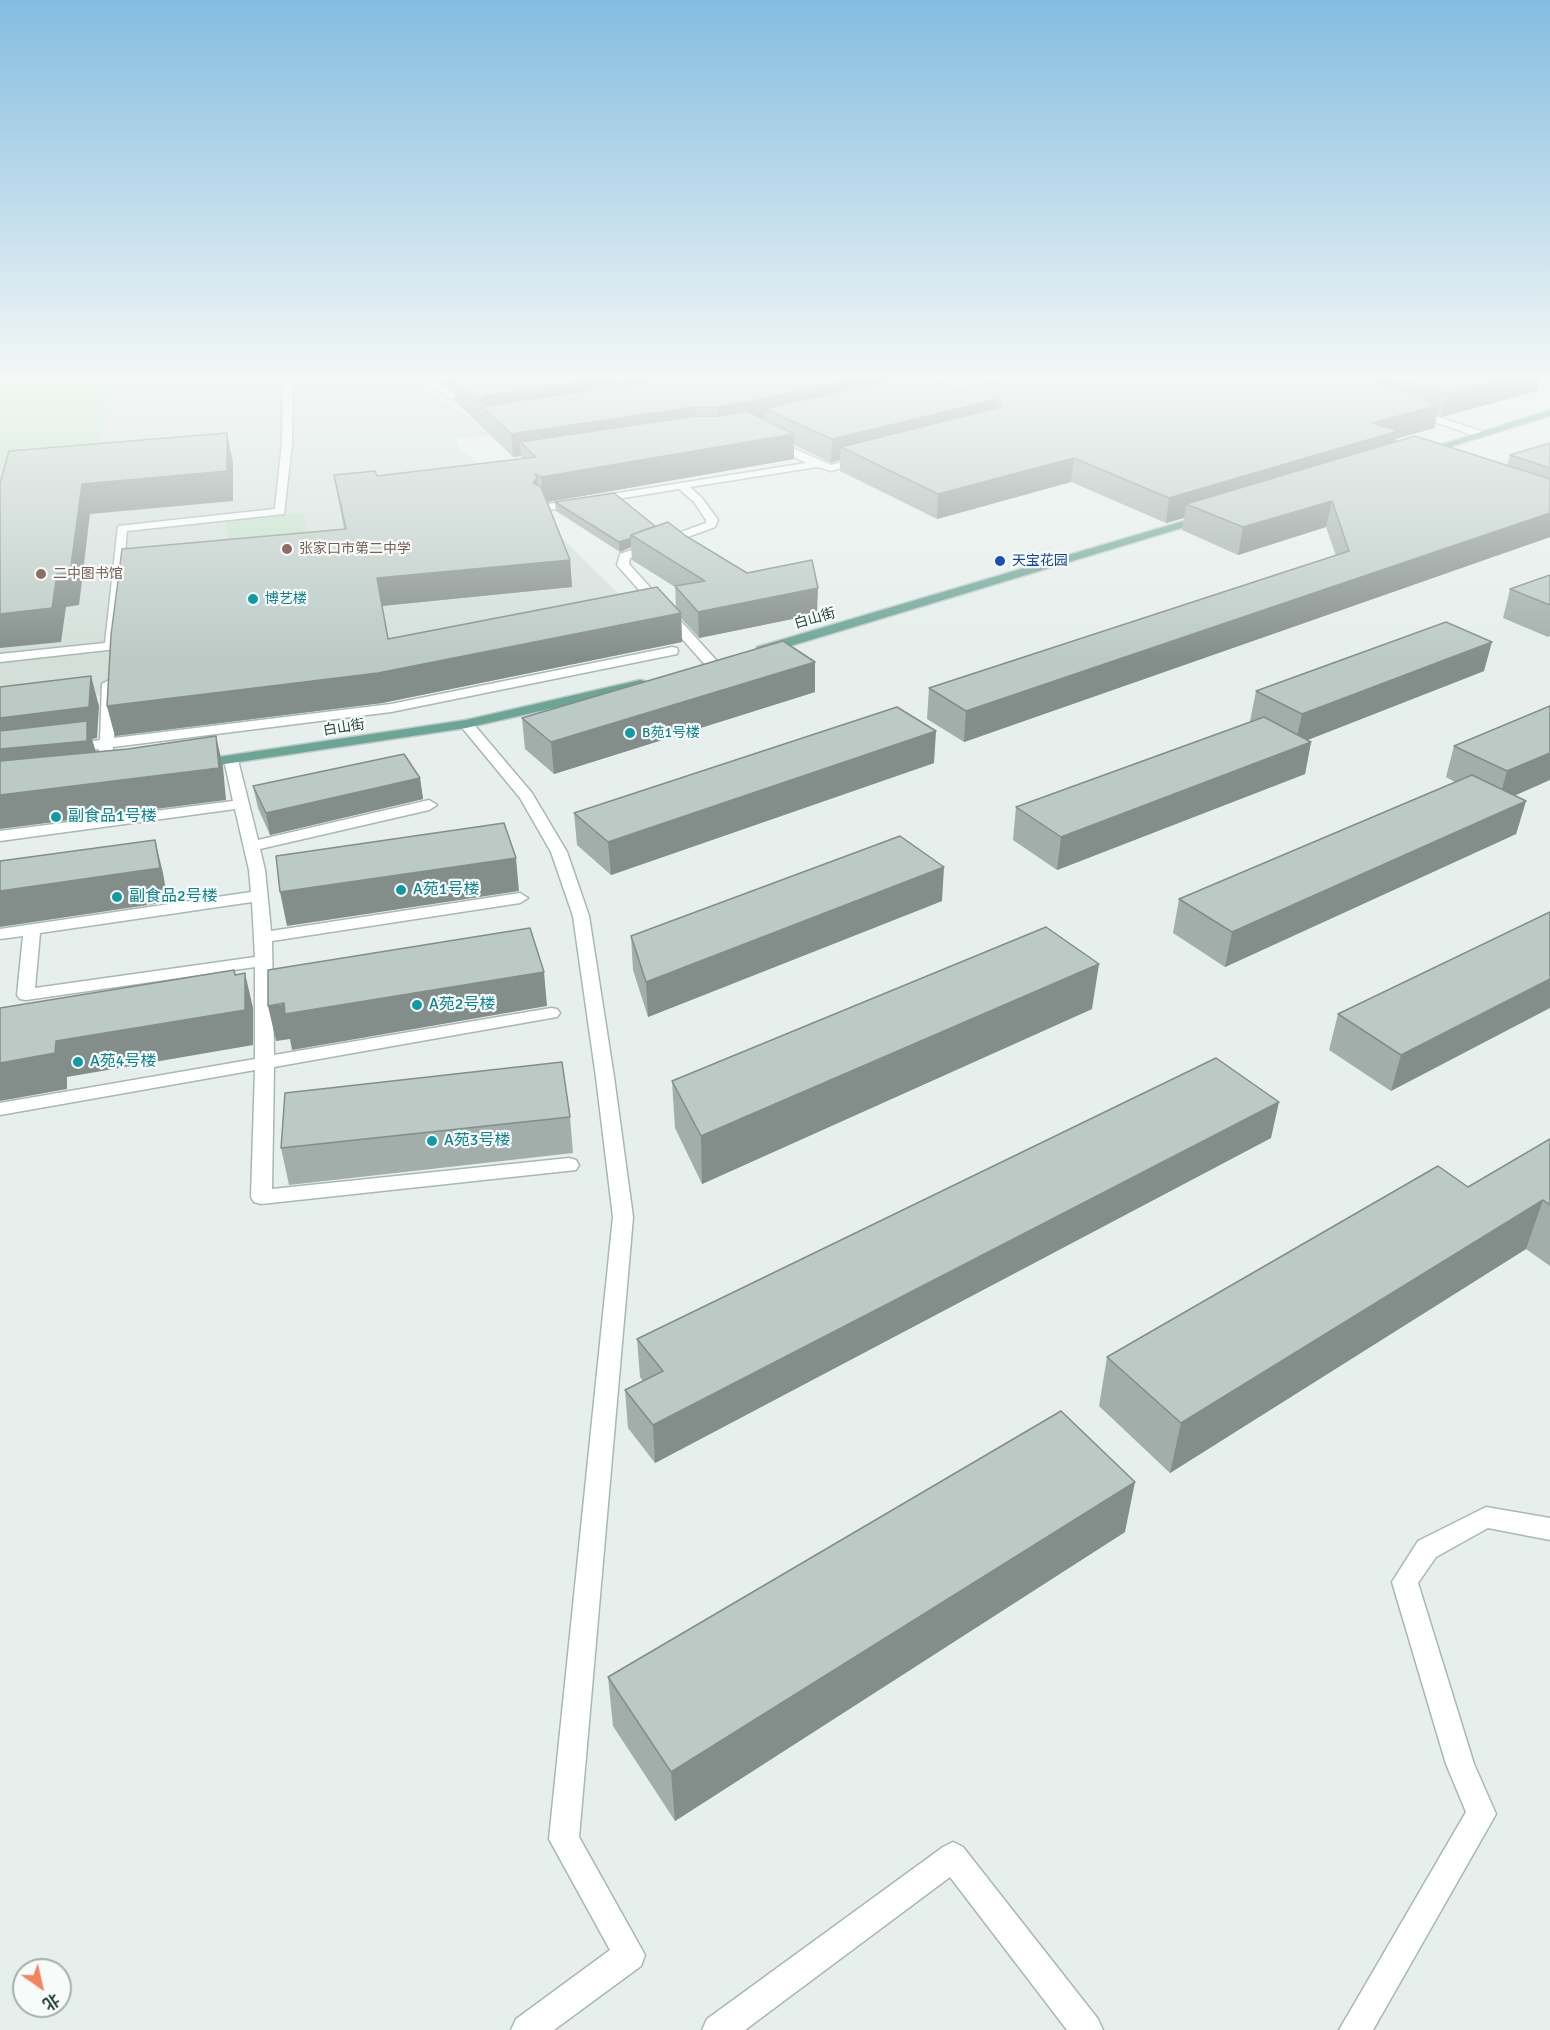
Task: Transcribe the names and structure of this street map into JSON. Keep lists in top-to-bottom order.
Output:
{
  "streets": {
    "main road": ["白山街"]
  },
  "places": [
    "张家口市第二中学",
    "天宝花园",
    "二中图书馆",
    "博艺楼",
    "B苑1号楼",
    "副食品1号楼",
    "A苑1号楼",
    "副食品2号楼",
    "A苑2号楼",
    "A苑4号楼",
    "A苑3号楼"
  ],
  "north": "bottom right"
}
